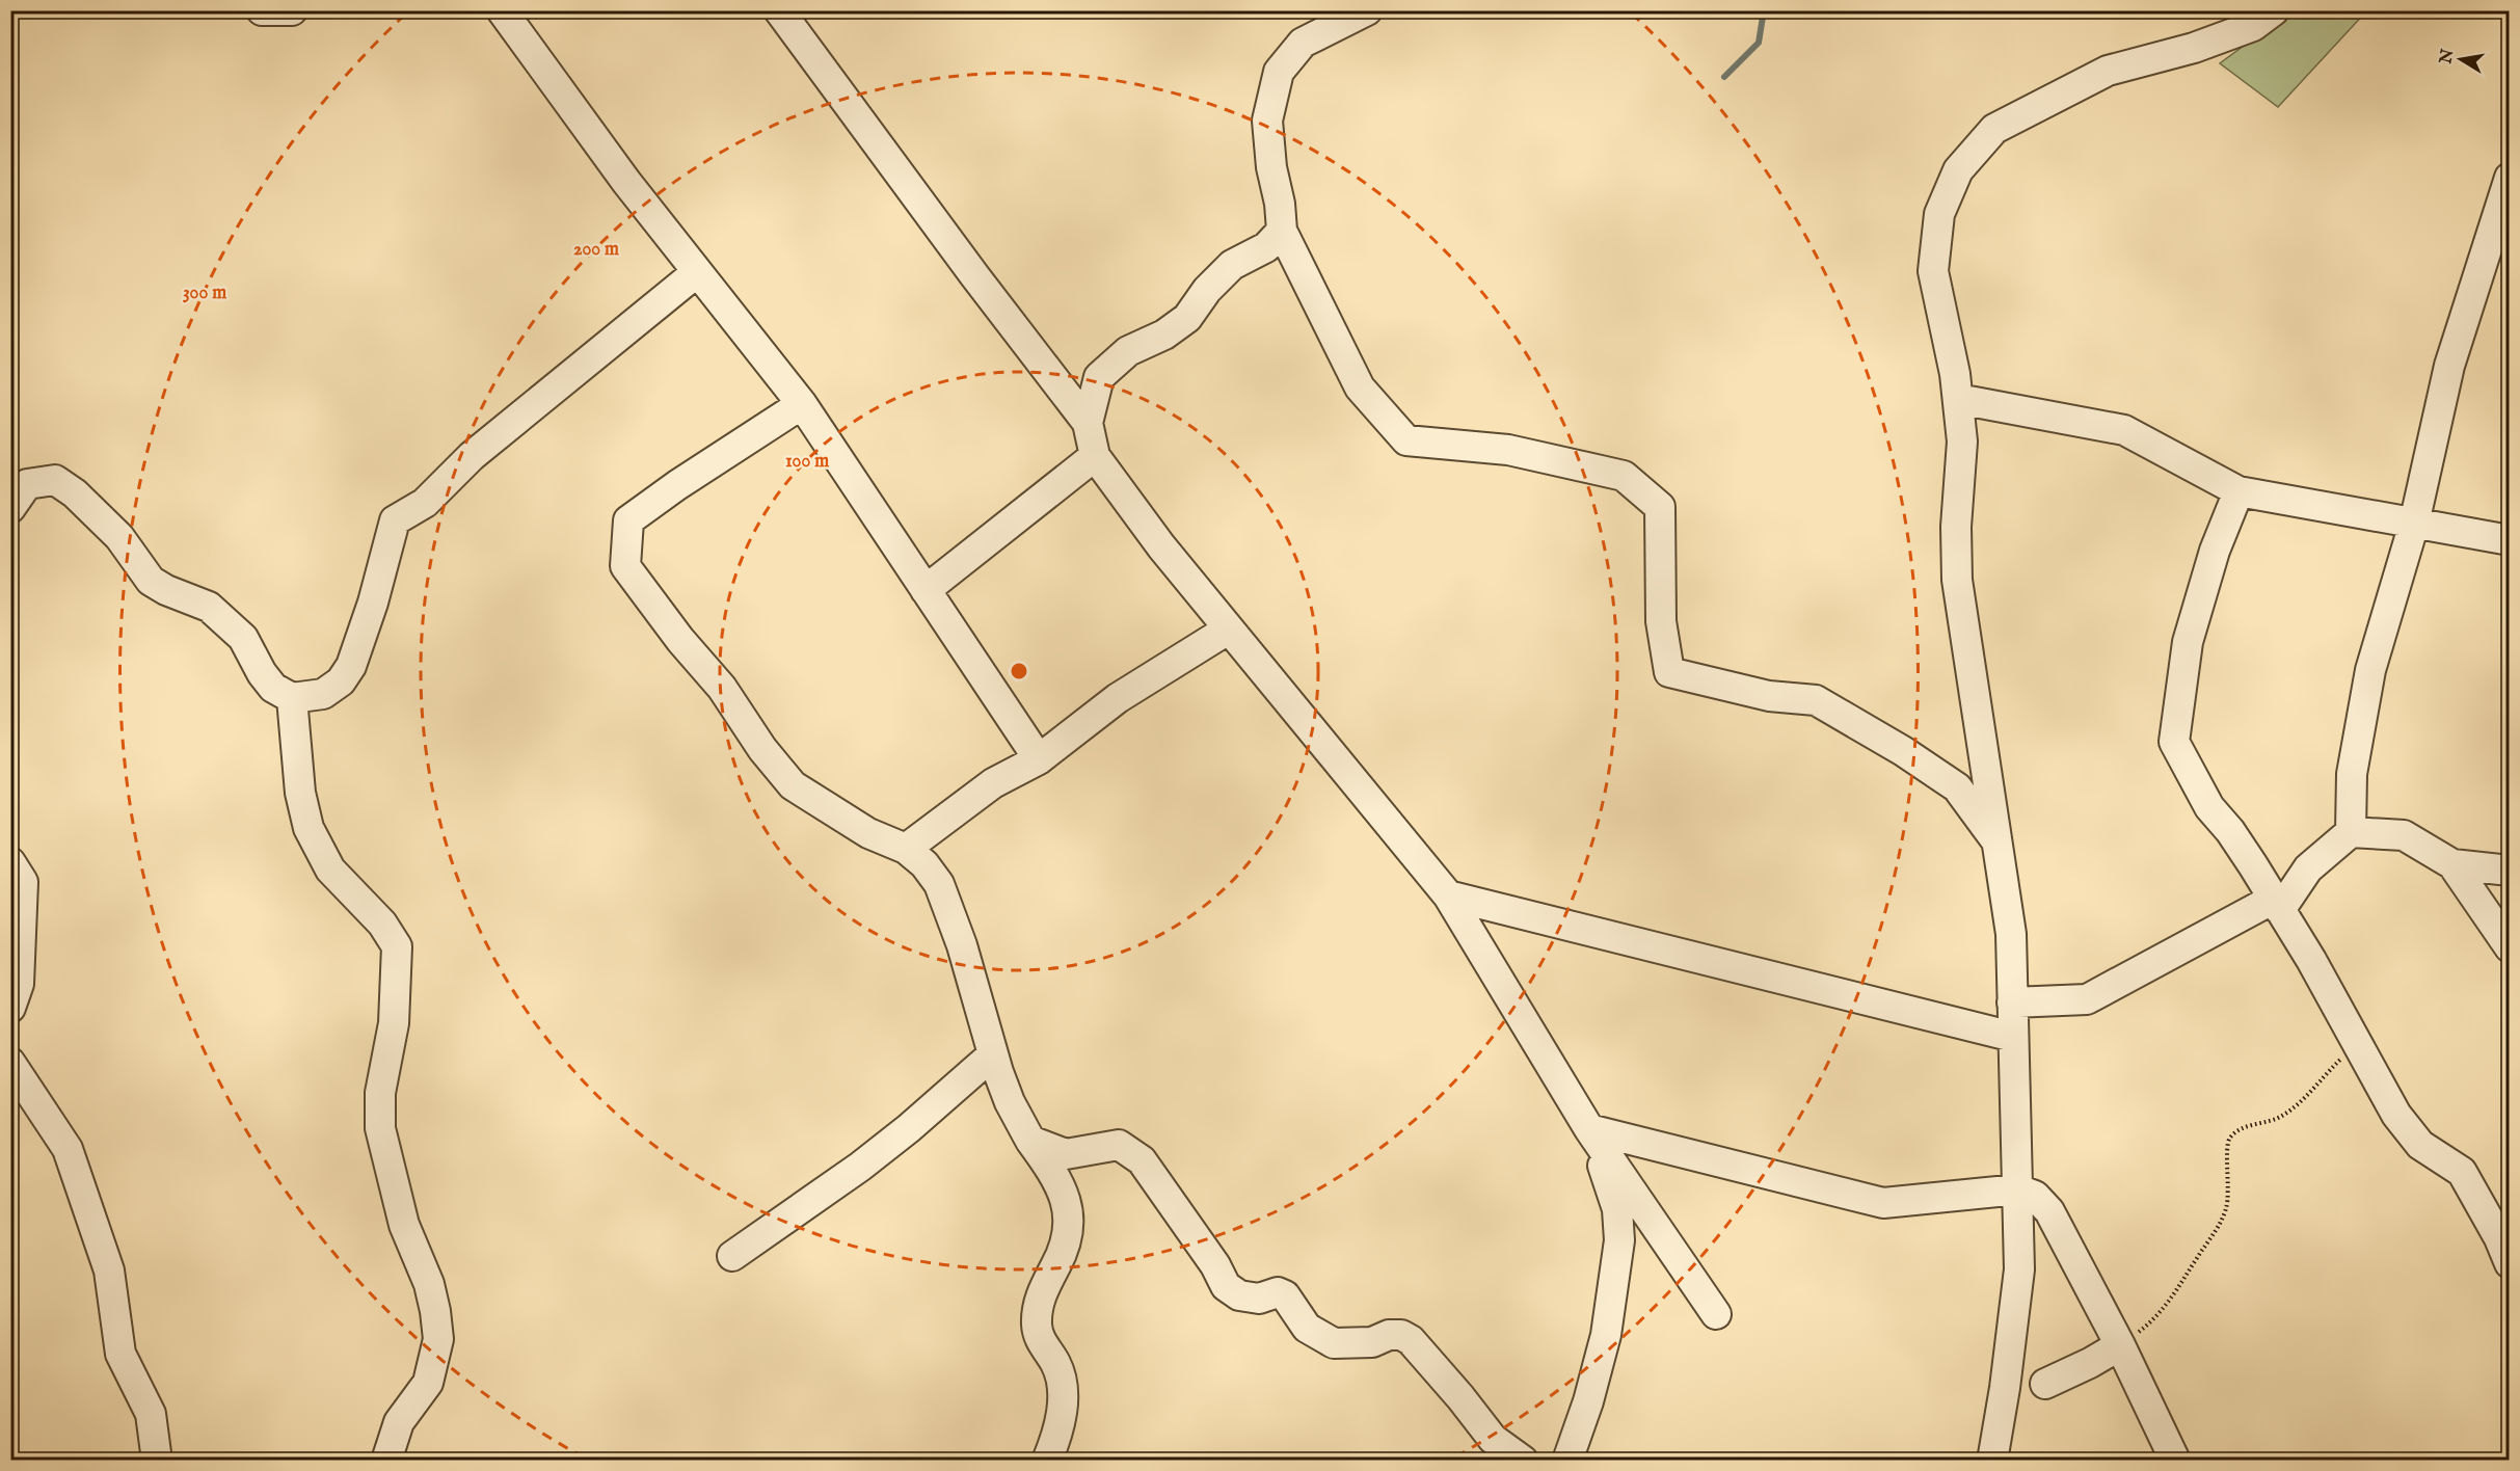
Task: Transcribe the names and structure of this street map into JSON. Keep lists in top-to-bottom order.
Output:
{
  "north": "left",
  "rings": ["200 m", "300 m", "100 m"]
}
